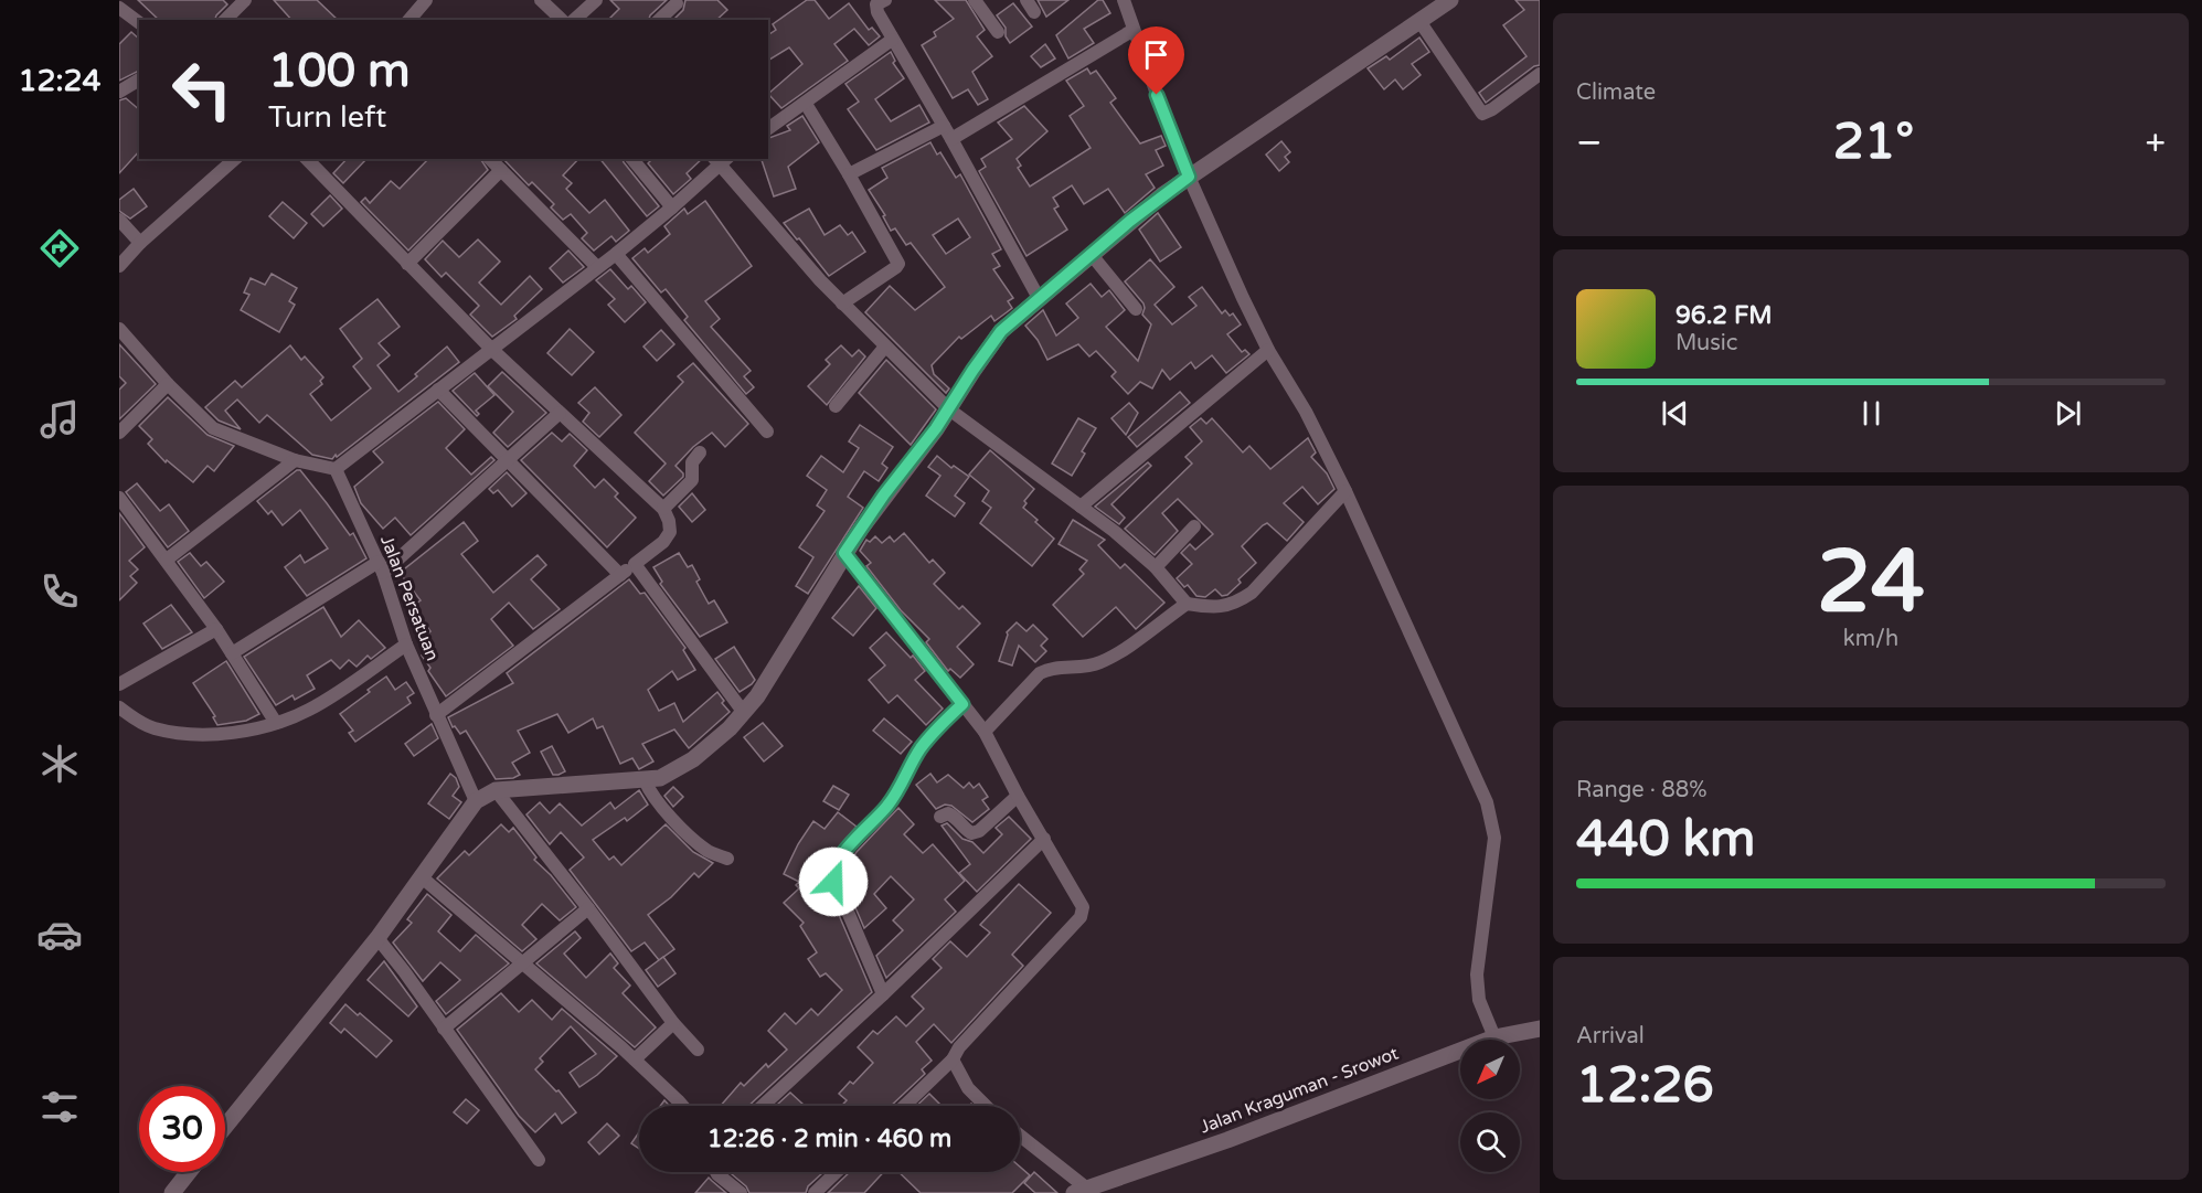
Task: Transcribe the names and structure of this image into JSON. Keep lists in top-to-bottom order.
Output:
{
  "streets": {
    "street": ["Jalan Persatuan", "Jalan Kraguman - Srowot"]
  },
  "north": "bottom left",
  "page": {
    "tabs": "12:24",
    "tile": [
      "Climate",
      ["24", "km/h"],
      ["Range · 88%", "440 km"],
      ["Arrival", "12:26"]
    ],
    "turn": ["100 m", "Turn left"],
    "heat": ["−", "21°", "+"],
    "song": ["96.2 FM", "Music"],
    "limit": "30",
    "trip": "12:26 · 2 min · 460 m"
  }
}
